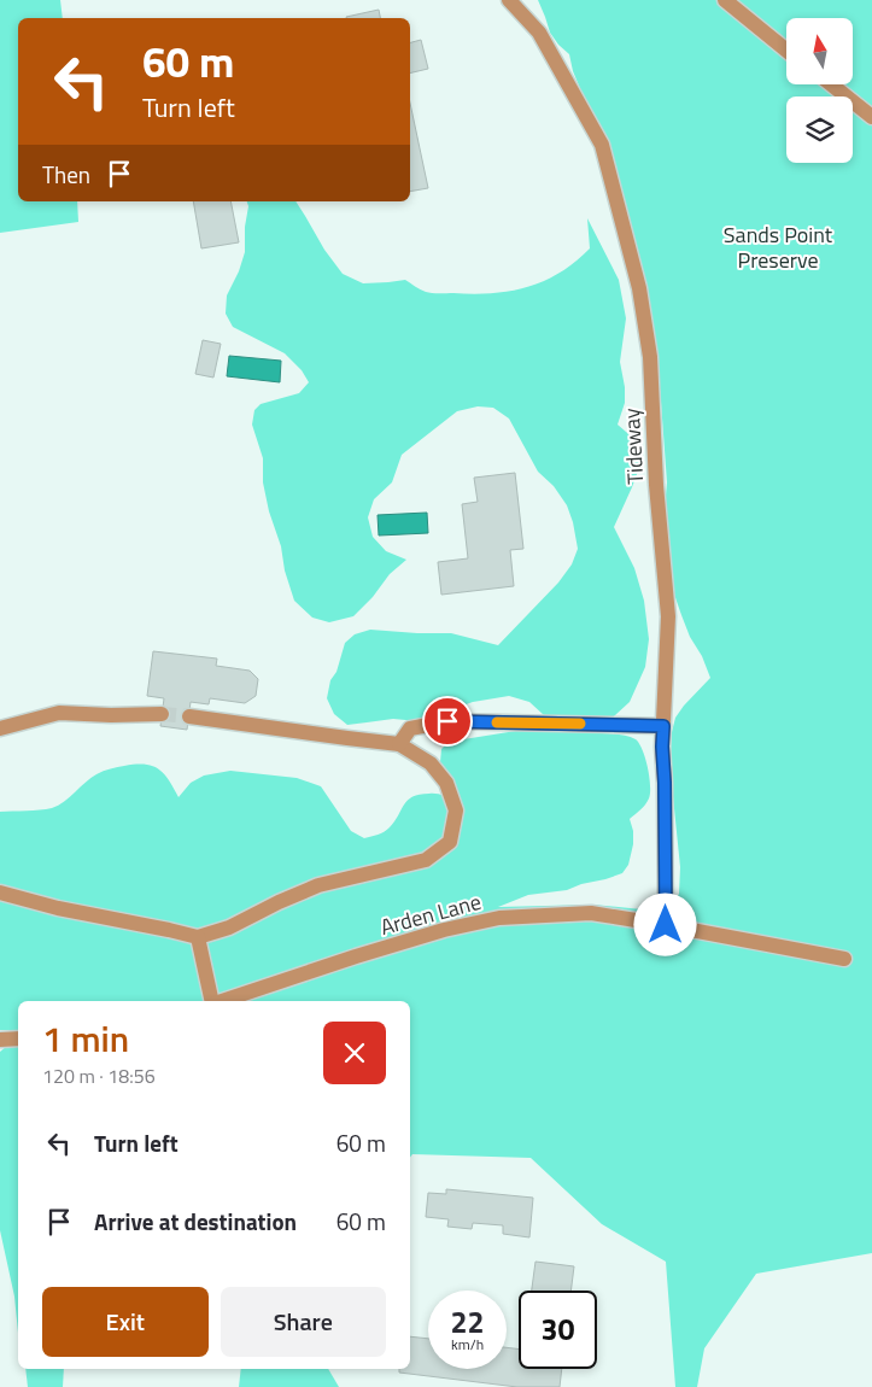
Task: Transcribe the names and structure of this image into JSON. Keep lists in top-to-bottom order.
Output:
{
  "streets": {
    "street": ["Tideway", "Arden Lane"]
  },
  "crossings": [
    ["Tideway", "Arden Lane"]
  ],
  "parks": ["Sands Point Preserve"],
  "north": "top",
  "page": {
    "turn": ["60 m", "Turn left"],
    "then": "Then",
    "heading": ["1 min", "120 m · 18:56"],
    "list": [
      {
        "name": "Turn left",
        "value": "60 m"
      },
      {
        "name": "Arrive at destination",
        "value": "60 m"
      }
    ],
    "buttons": ["Exit", "Share"],
    "speed": "22 km/h",
    "limit": "30"
  }
}
